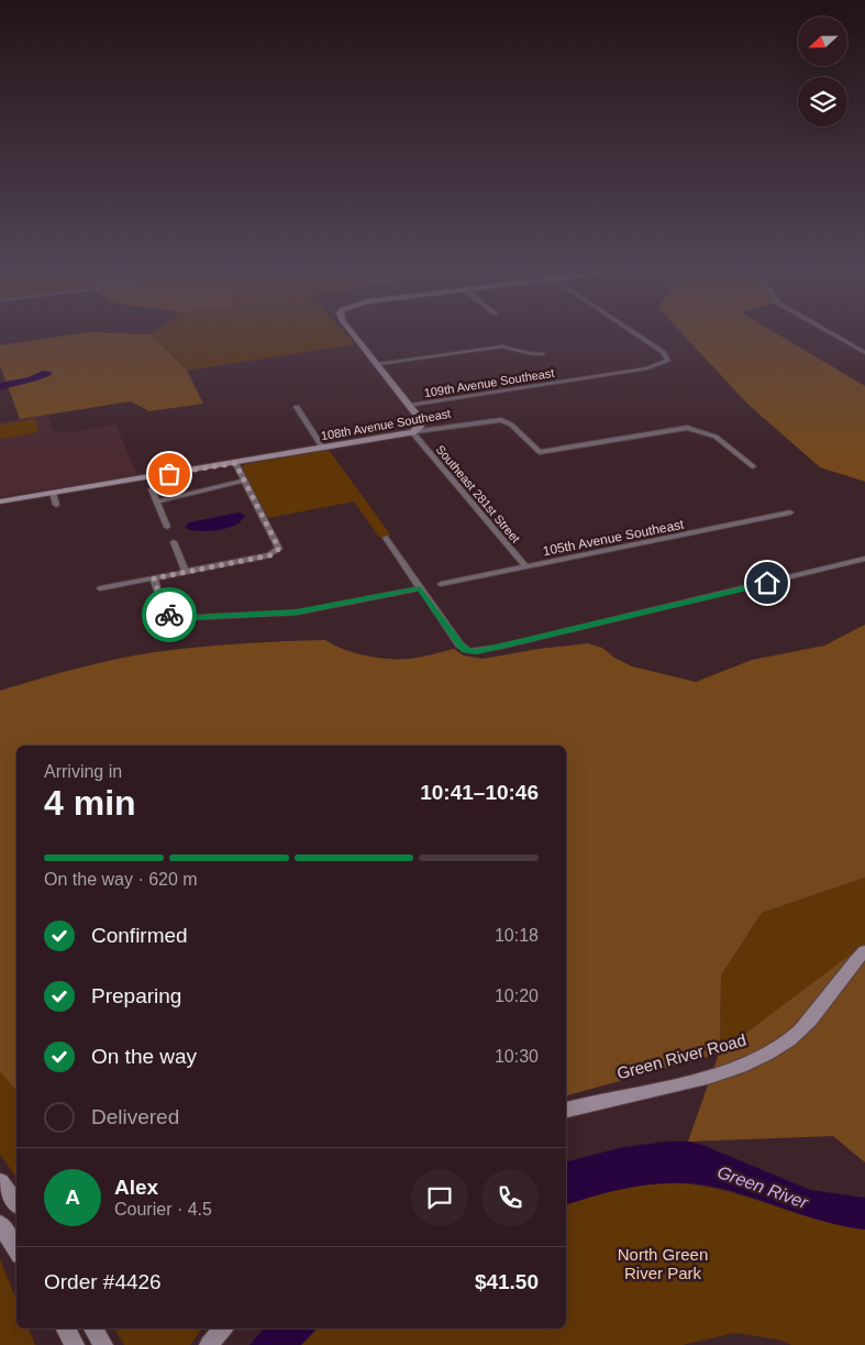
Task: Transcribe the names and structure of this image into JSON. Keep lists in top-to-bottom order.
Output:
{
  "streets": {
    "street": [
      "109th Avenue Southeast",
      "108th Avenue Southeast",
      "Southeast 281st Street",
      "105th Avenue Southeast",
      "Green River Road"
    ]
  },
  "crossings": [
    ["108th Avenue Southeast", "Southeast 281st Street"],
    ["Southeast 281st Street", "105th Avenue Southeast"]
  ],
  "water": ["Green River"],
  "parks": ["North Green River Park"],
  "north": "left",
  "page": {
    "heading": ["4 min", "Arriving in", "10:41–10:46"],
    "panel": [
      "Alex",
      "Courier · 4.5",
      "Order #4426",
      "$41.50"
    ],
    "bar": "On the way · 620 m",
    "list": [
      ["Confirmed", "10:18"],
      ["Preparing", "10:20"],
      ["On the way", "10:30"],
      "Delivered"
    ],
    "round": "A"
  }
}
